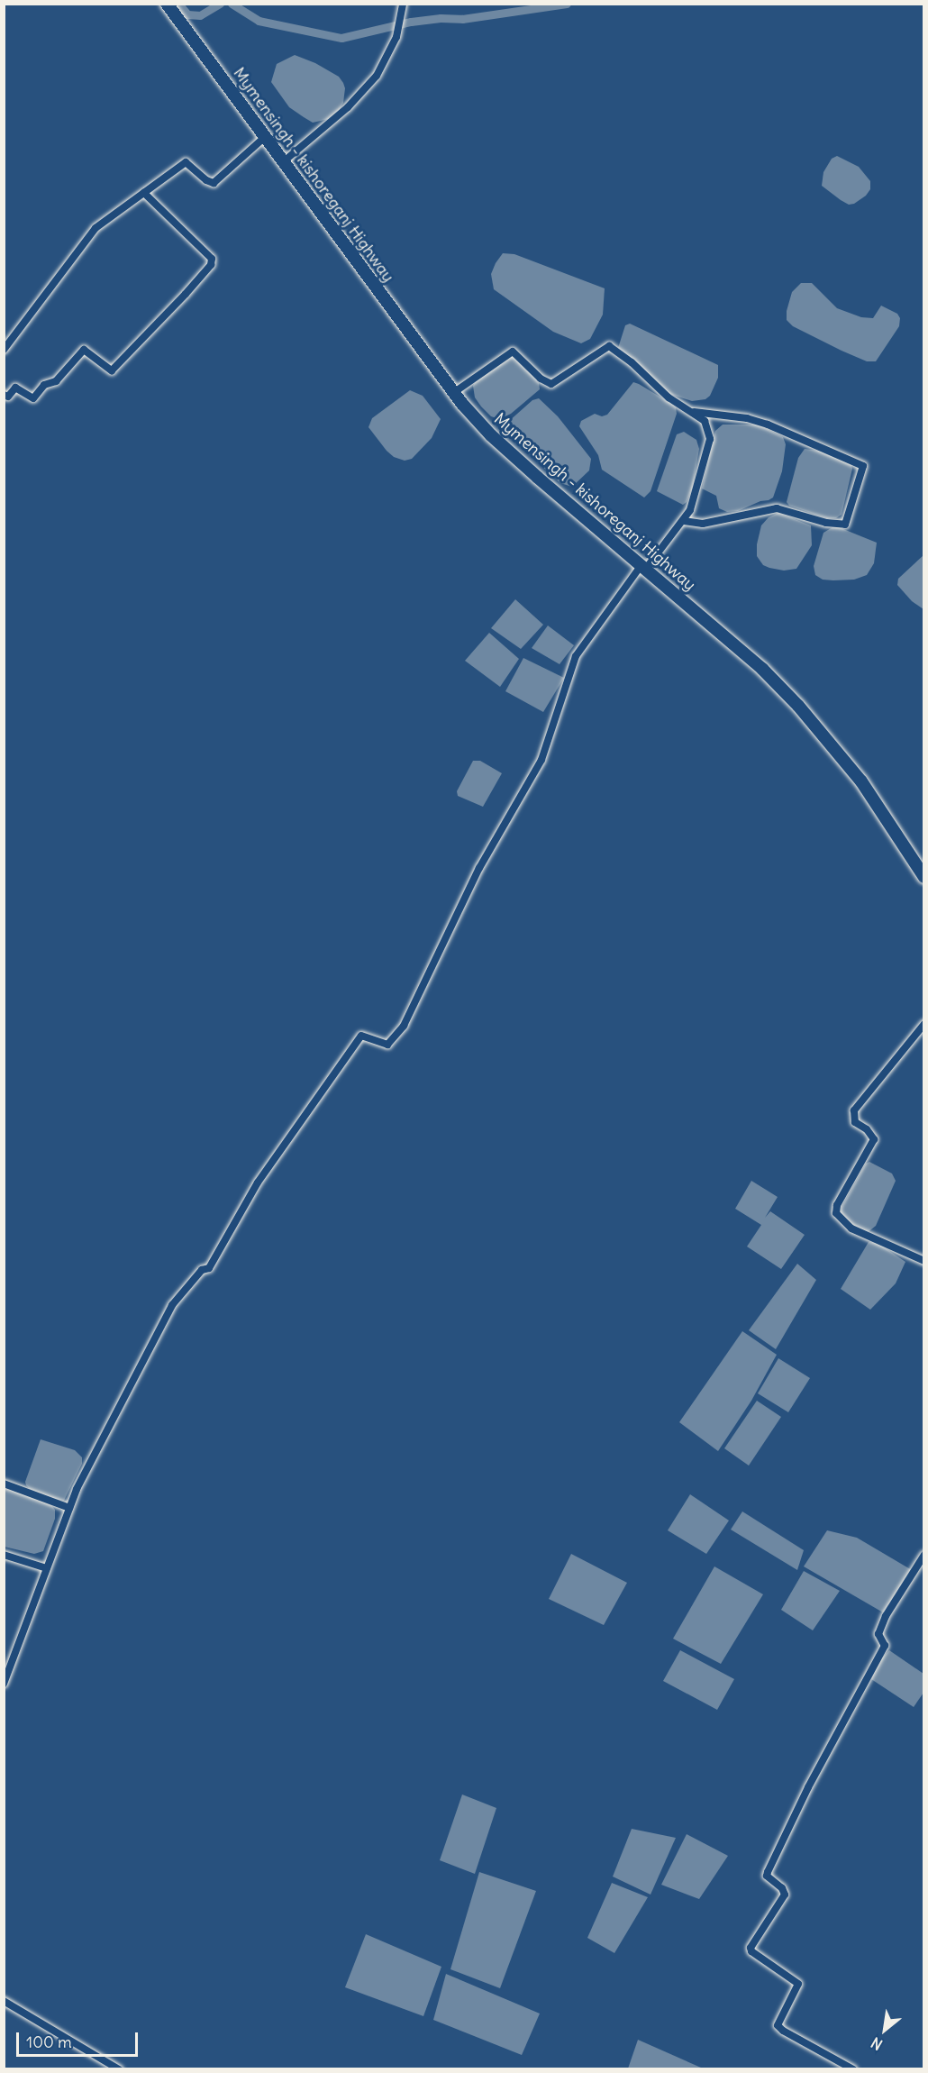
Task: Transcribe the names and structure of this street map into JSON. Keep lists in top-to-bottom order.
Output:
{
  "streets": {
    "main road": ["Mymensingh - kishoreganj Highway"]
  },
  "scale_bar": "100 m",
  "north": "bottom left"
}
